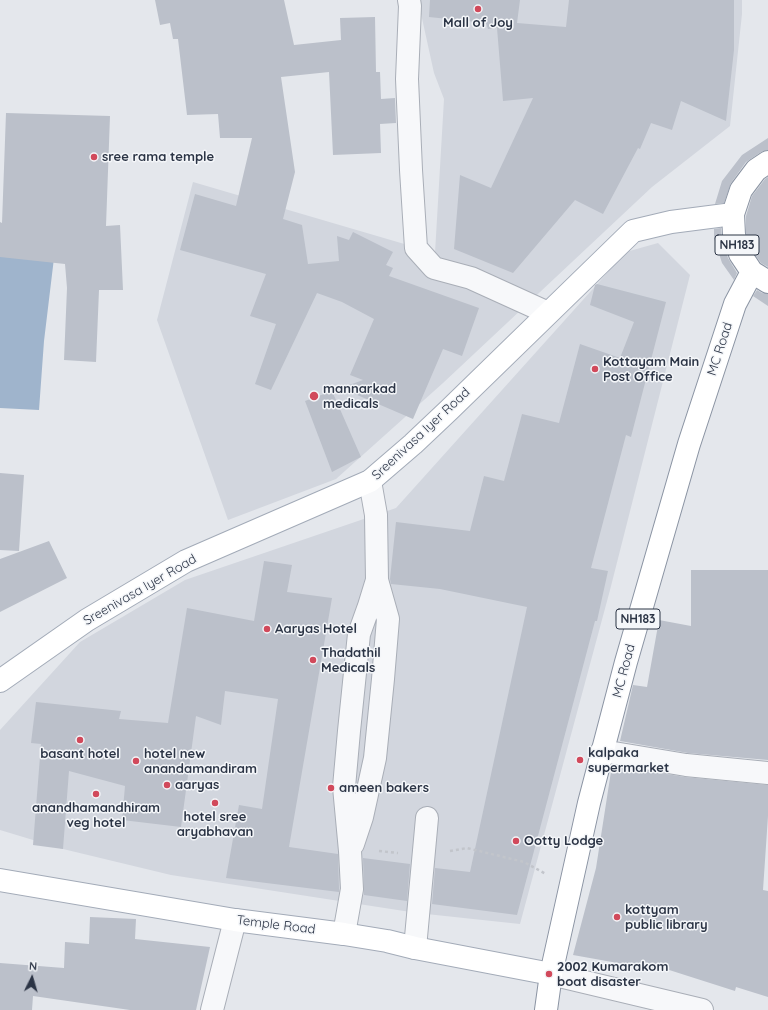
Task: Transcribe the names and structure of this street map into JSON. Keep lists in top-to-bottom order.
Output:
{
  "streets": {
    "main road": [
      "NH183",
      "MC Road",
      "Sreenivasa Iyer Road",
      "Temple Road"
    ]
  },
  "crossings": [
    ["NH183", "MC Road"],
    ["NH183", "Sreenivasa Iyer Road"],
    ["MC Road", "Temple Road"]
  ],
  "places": [
    "Mall of Joy",
    "sree rama temple",
    "Kottayam Main Post Office",
    "mannarkad medicals",
    "Aaryas Hotel",
    "Thadathil Medicals",
    "basant hotel",
    "kalpaka supermarket",
    "hotel new anandamandiram",
    "aaryas",
    "ameen bakers",
    "anandhamandhiram veg hotel",
    "hotel sree aryabhavan",
    "Ootty Lodge",
    "kottyam public library",
    "2002 Kumarakom boat disaster"
  ],
  "north": "top"
}
